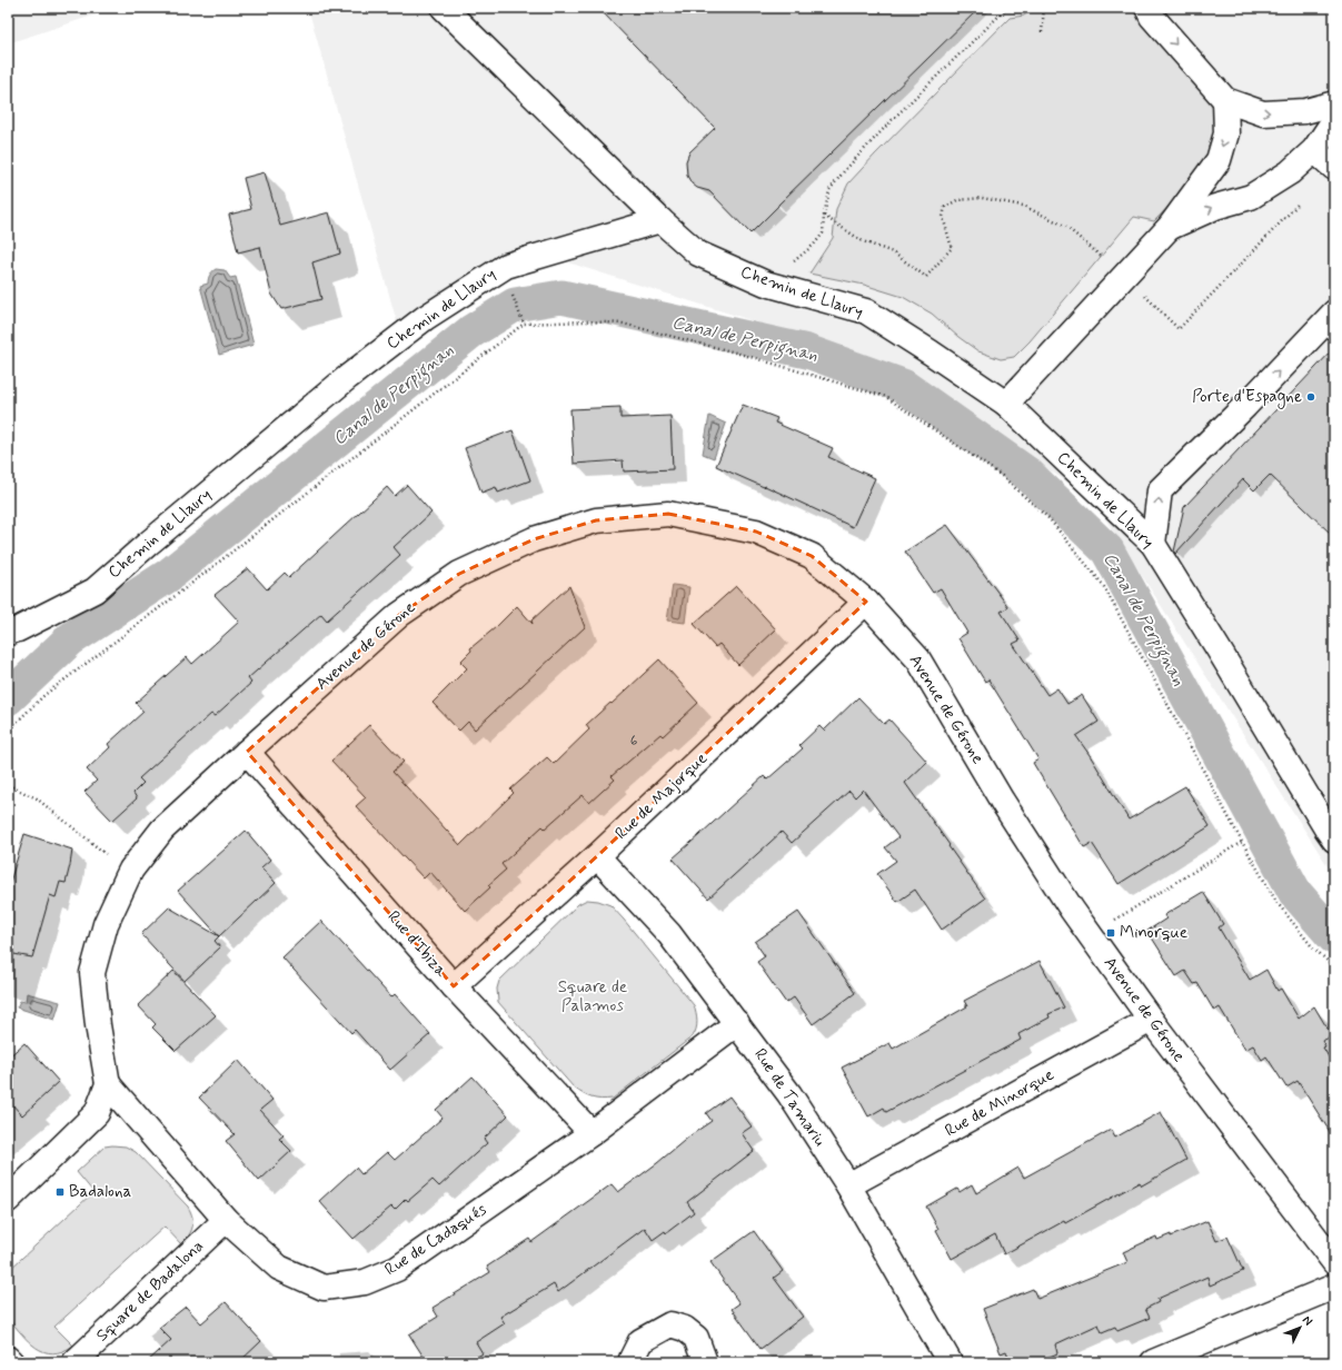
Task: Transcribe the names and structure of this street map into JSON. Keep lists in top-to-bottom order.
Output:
{
  "streets": {
    "street": [
      "Chemin de Llaury",
      "Avenue de Gérone",
      "Rue de Majorque",
      "Rue d'Ibiza",
      "Rue de Tamariu",
      "Rue de Minorque",
      "Rue de Cadaqués",
      "Square de Badalona"
    ]
  },
  "crossings": [
    ["Avenue de Gérone", "Rue de Majorque"],
    ["Avenue de Gérone", "Rue d'Ibiza"],
    ["Avenue de Gérone", "Rue de Minorque"],
    ["Avenue de Gérone", "Rue de Cadaqués"],
    ["Rue de Majorque", "Rue d'Ibiza"],
    ["Rue de Majorque", "Rue de Tamariu"],
    ["Rue d'Ibiza", "Rue de Cadaqués"],
    ["Rue de Tamariu", "Rue de Minorque"],
    ["Rue de Tamariu", "Rue de Cadaqués"],
    ["Rue de Cadaqués", "Square de Badalona"]
  ],
  "water": ["Canal de Perpignan"],
  "parks": ["Square de Palamos"],
  "places": {
    "other": ["Porte d'Espagne"],
    "transit": ["Minorque", "Badalona"]
  },
  "house_numbers": ["6"],
  "north": "top right"
}
